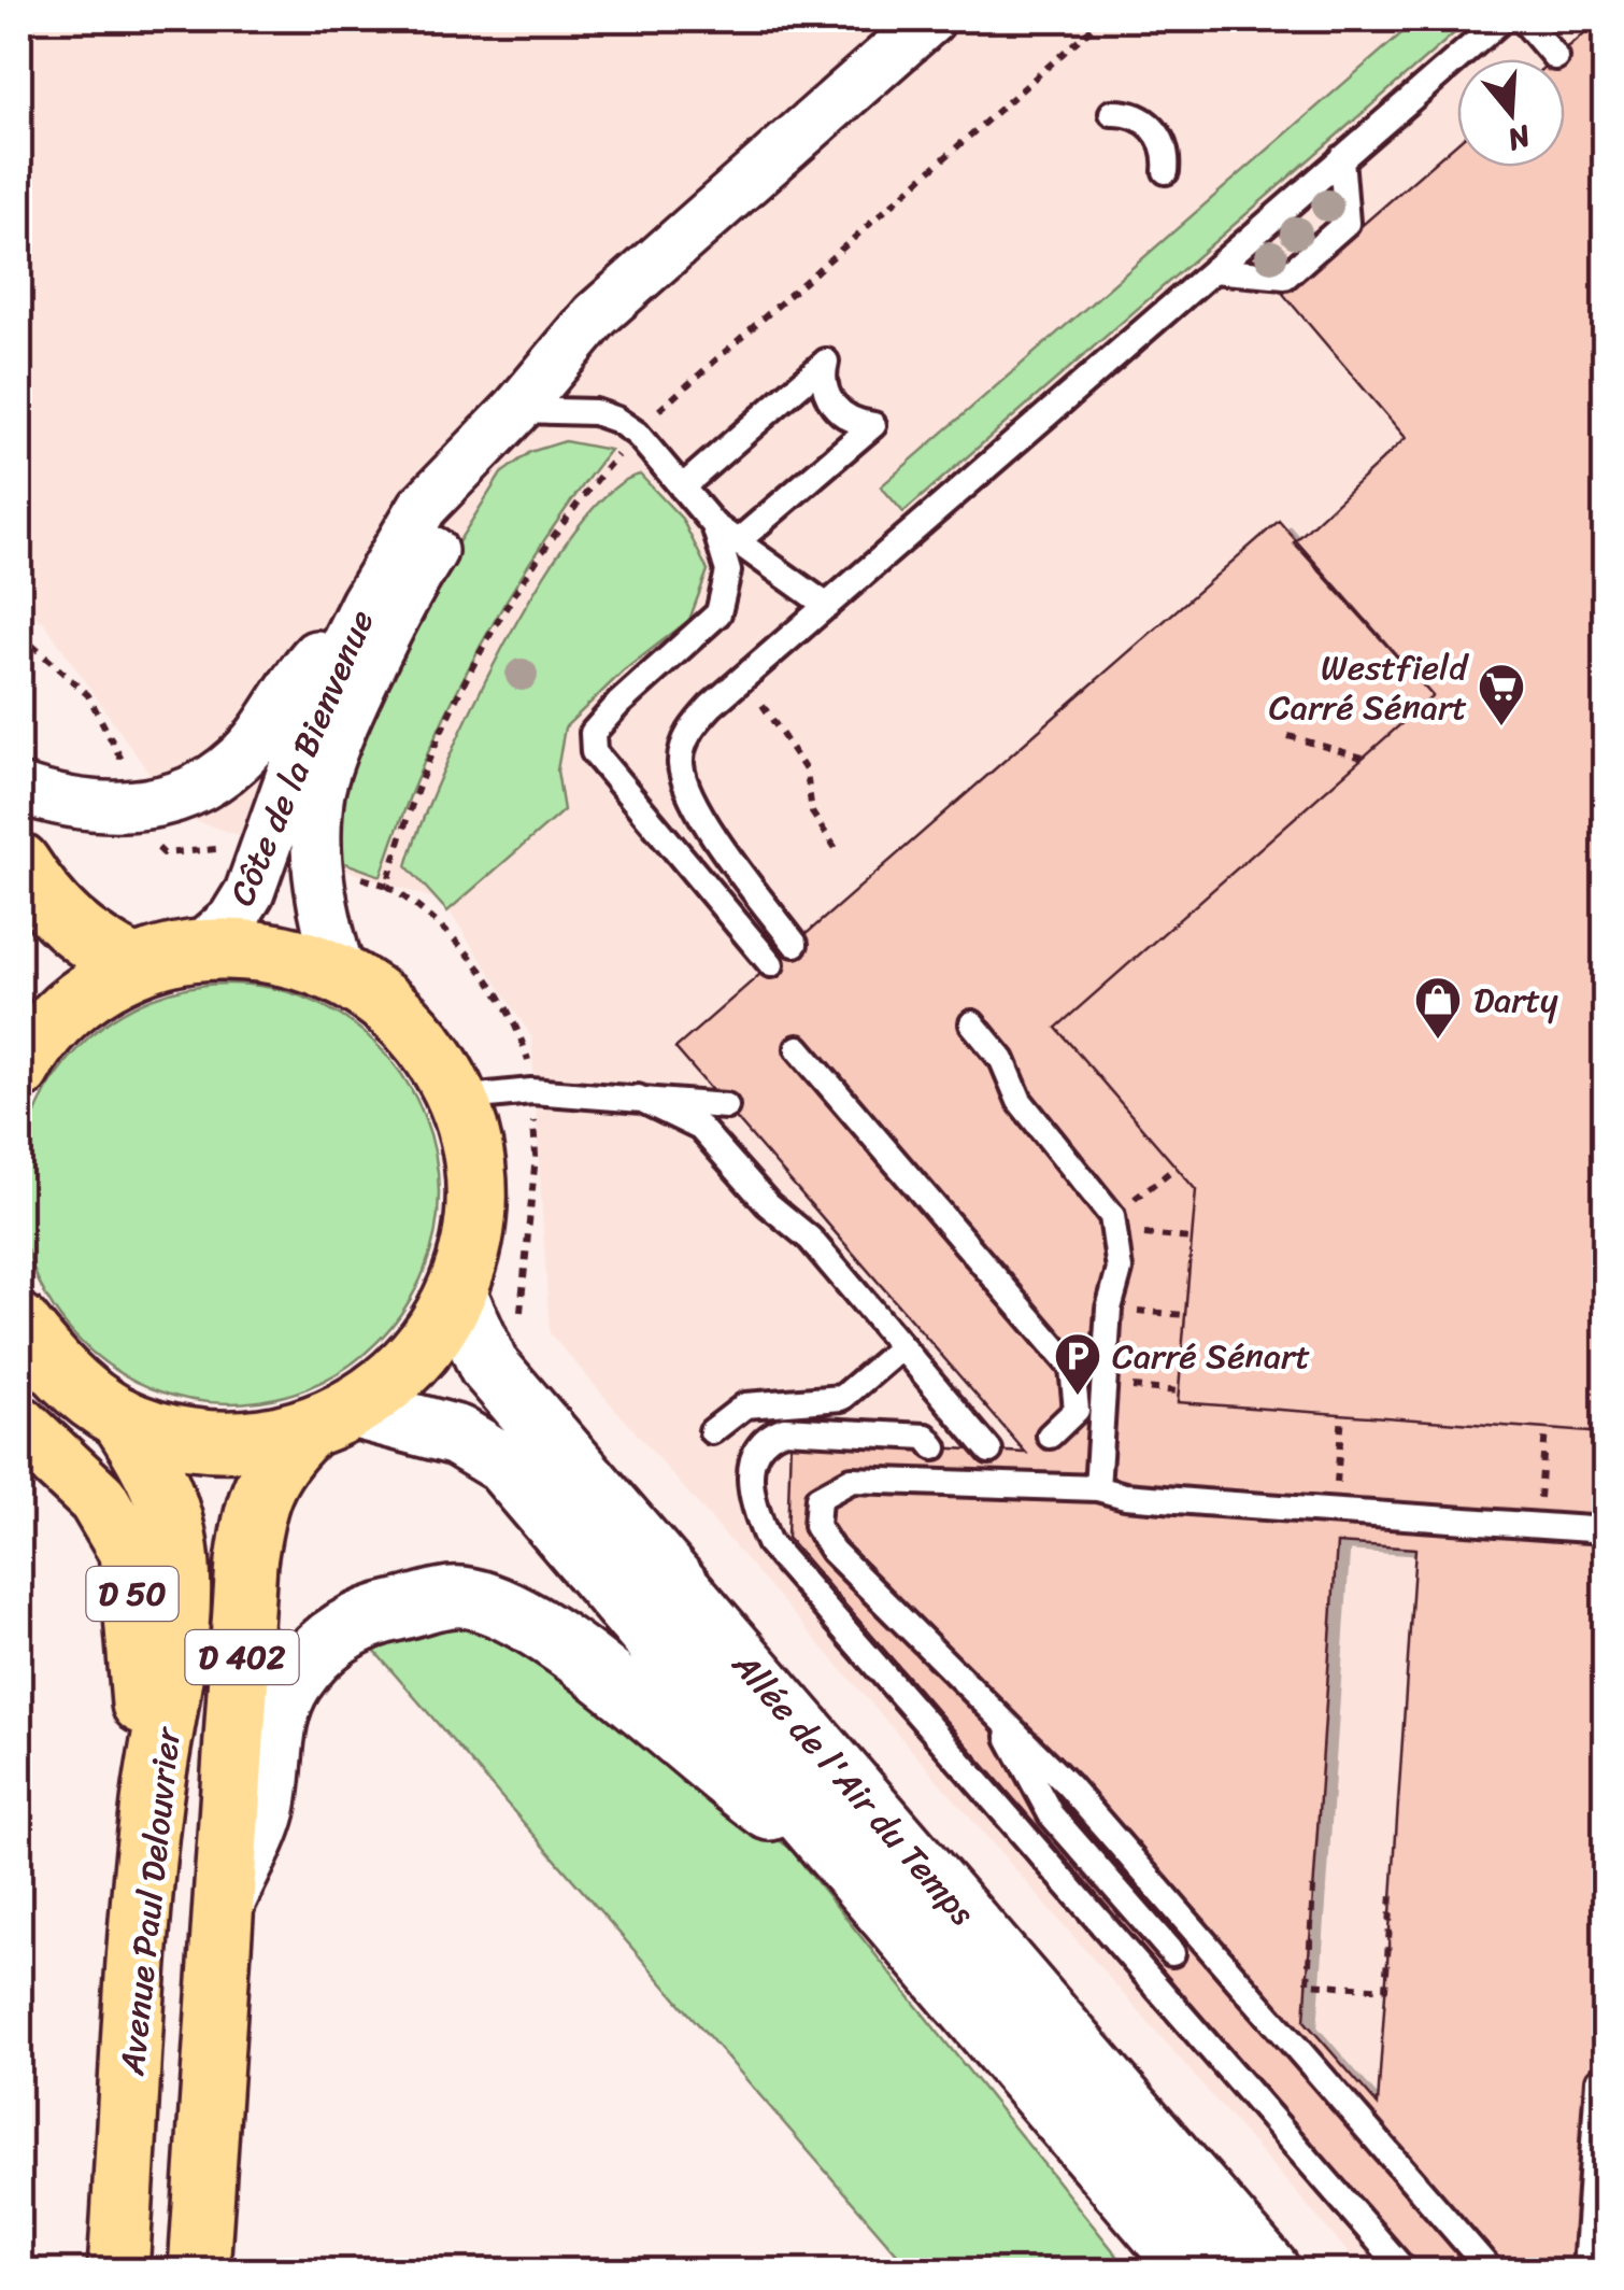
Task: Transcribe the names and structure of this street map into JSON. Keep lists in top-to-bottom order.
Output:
{
  "streets": {
    "main road": ["D 50", "D 402", "Avenue Paul Delouvrier"],
    "street": ["Côte de la Bienvenue", "Allée de l'Air du Temps"]
  },
  "crossings": [
    ["Côte de la Bienvenue", "Avenue Paul Delouvrier"],
    ["D 50", "Avenue Paul Delouvrier"],
    ["Allée de l'Air du Temps", "Avenue Paul Delouvrier"]
  ],
  "places": {
    "supermarket": ["Westfield Carré Sénart"],
    "shop": ["Darty"],
    "parking": ["Carré Sénart"]
  },
  "north": "bottom"
}
